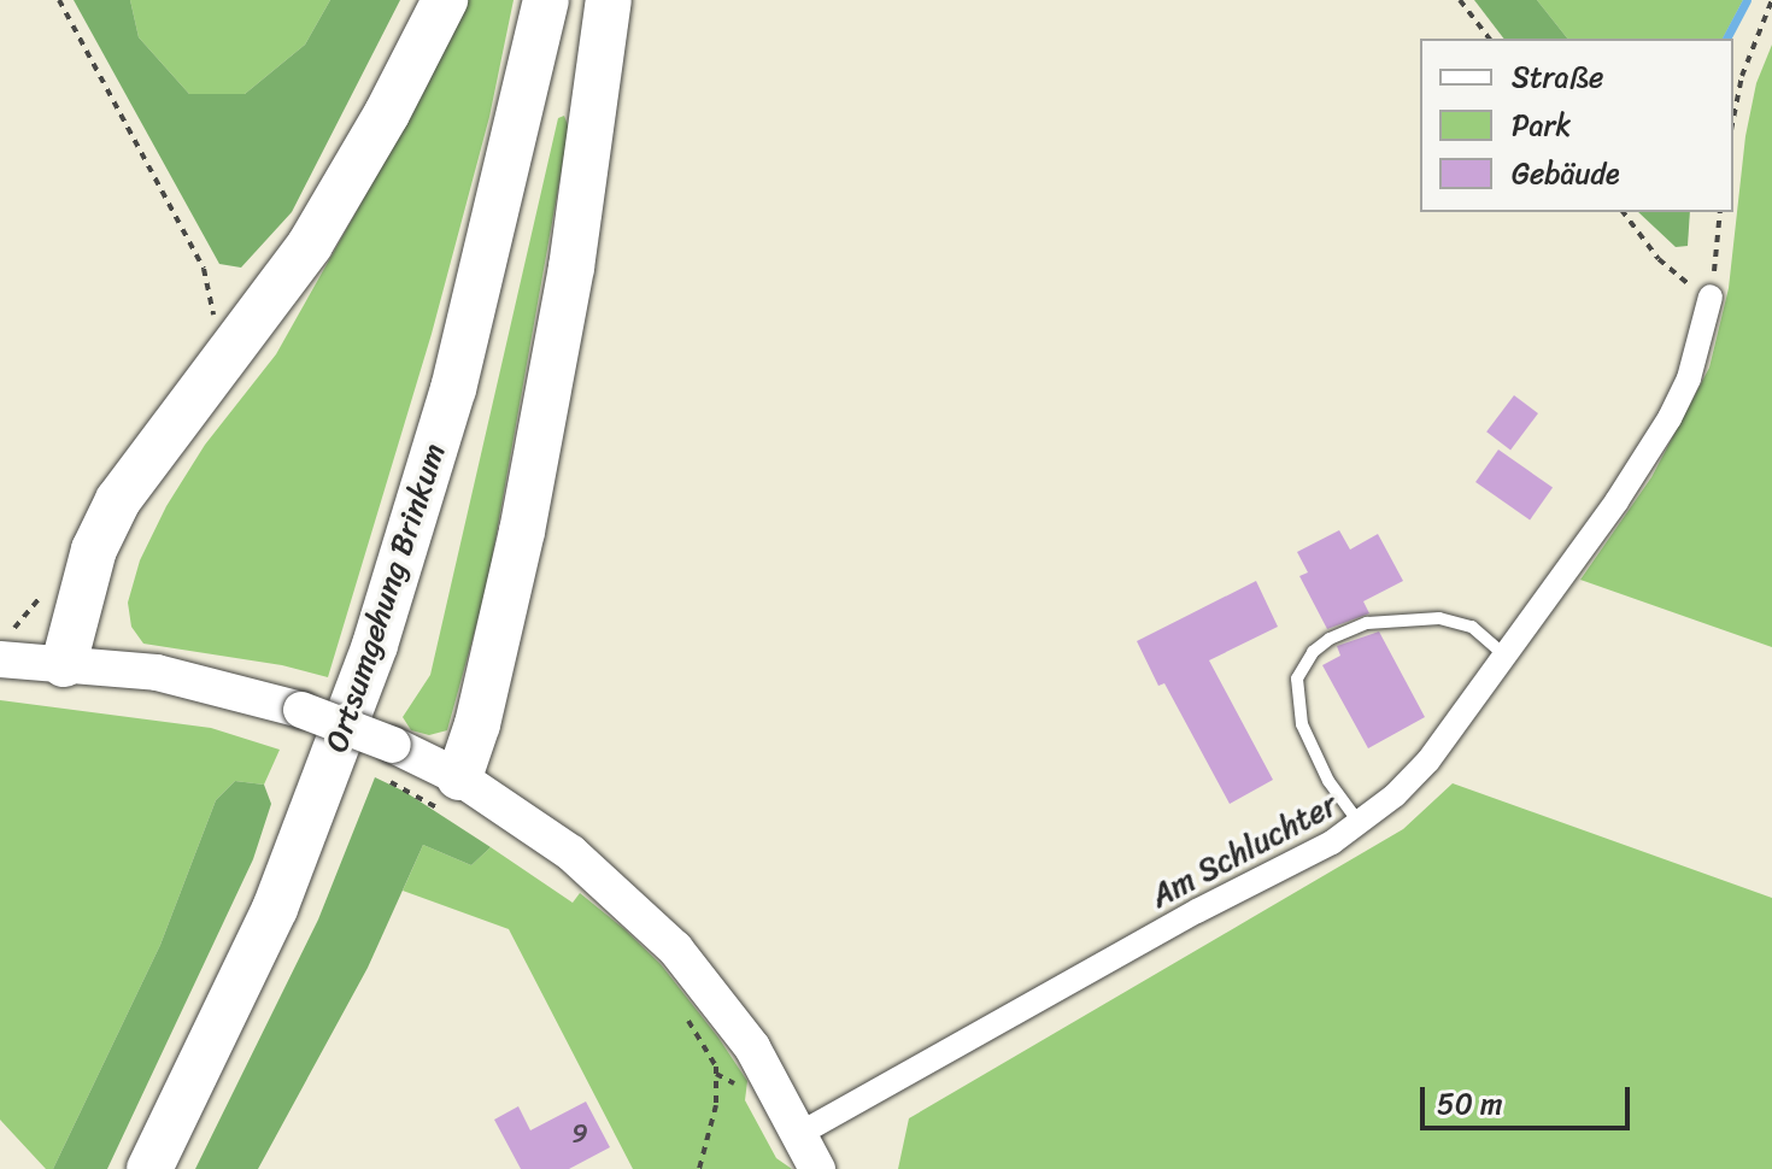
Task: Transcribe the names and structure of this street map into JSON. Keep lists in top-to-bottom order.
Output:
{
  "streets": {
    "highway": ["Ortsumgehung Brinkum"],
    "street": ["Am Schluchter"]
  },
  "house_numbers": ["9"],
  "legend": ["Straße", "Park", "Gebäude"],
  "scale_bar": "50 m"
}
